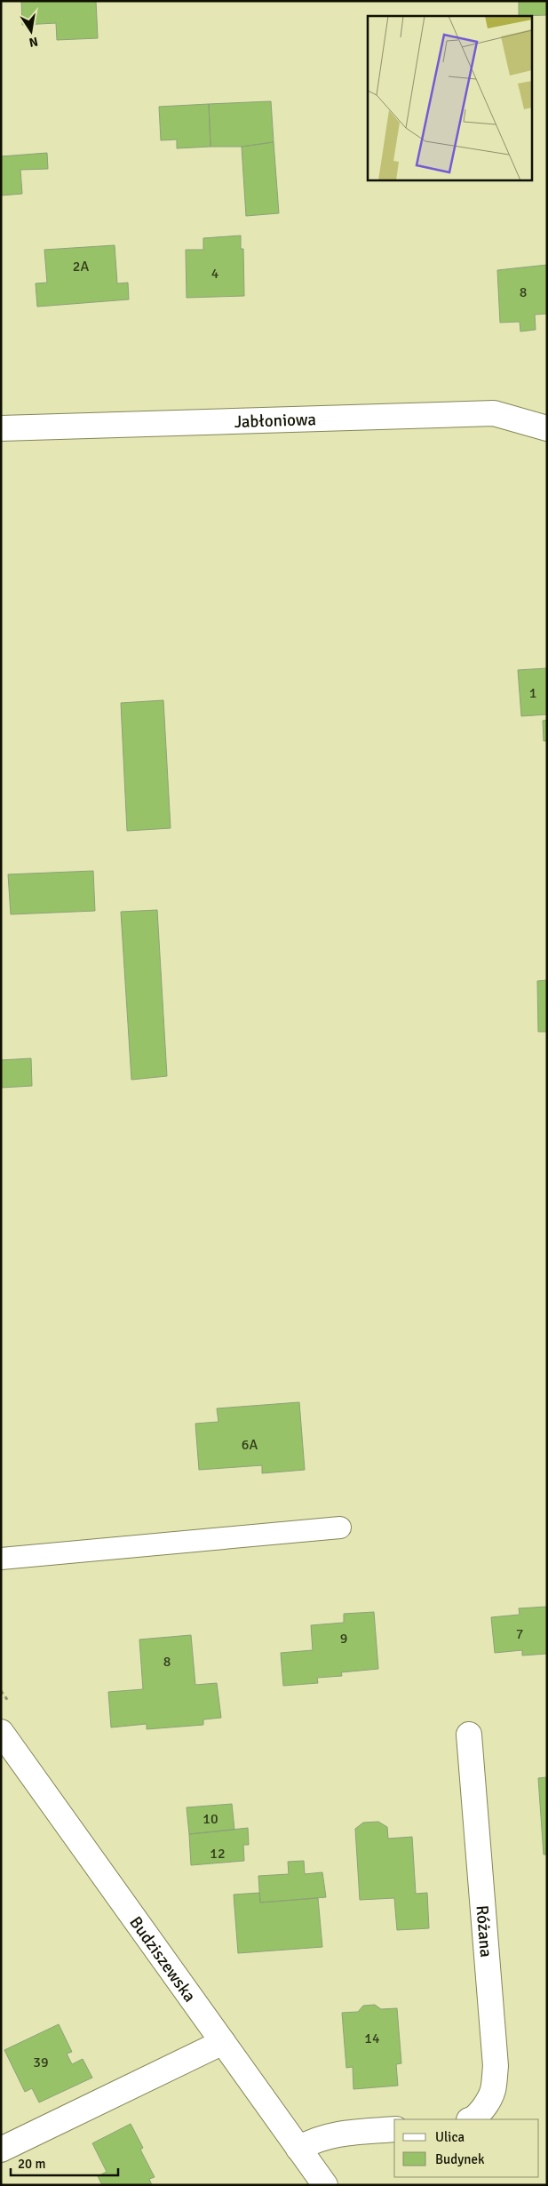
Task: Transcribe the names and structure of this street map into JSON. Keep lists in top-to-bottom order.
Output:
{
  "streets": {
    "street": ["Jabłoniowa", "Różana", "Budziszewska"]
  },
  "house_numbers": [
    "2A",
    "4",
    "8",
    "1",
    "6A",
    "7",
    "9",
    "8",
    "10",
    "12",
    "14",
    "39"
  ],
  "legend": ["Ulica", "Budynek"],
  "scale_bar": "20 m",
  "north": "bottom"
}
